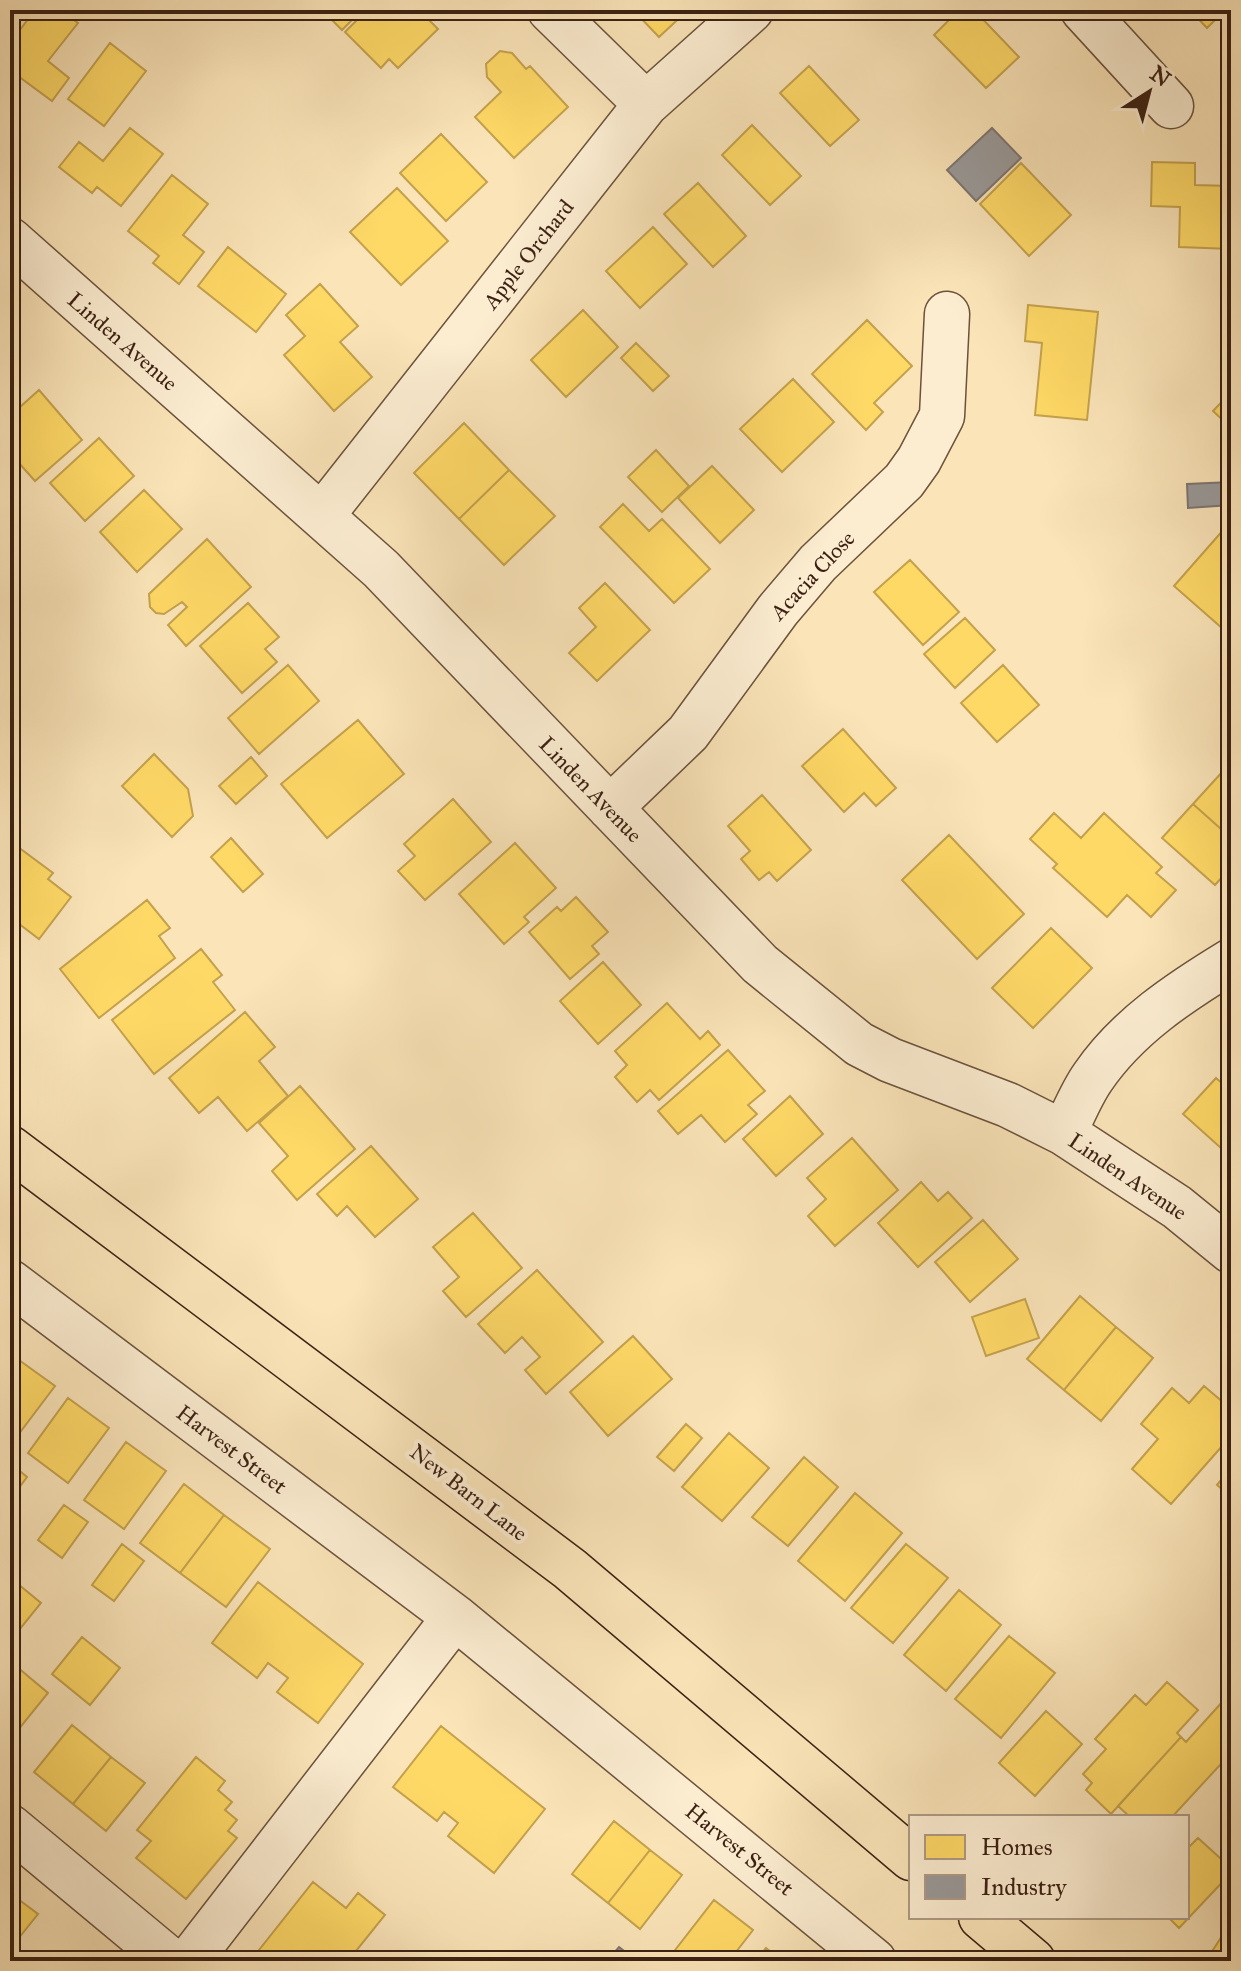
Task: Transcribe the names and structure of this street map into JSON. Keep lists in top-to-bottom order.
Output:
{
  "streets": {
    "main road": ["New Barn Lane"],
    "street": [
      "Apple Orchard",
      "Linden Avenue",
      "Acacia Close",
      "Harvest Street"
    ]
  },
  "crossings": [
    ["Apple Orchard", "Linden Avenue"],
    ["Linden Avenue", "Acacia Close"]
  ],
  "legend": ["Homes", "Industry"],
  "north": "top right"
}
